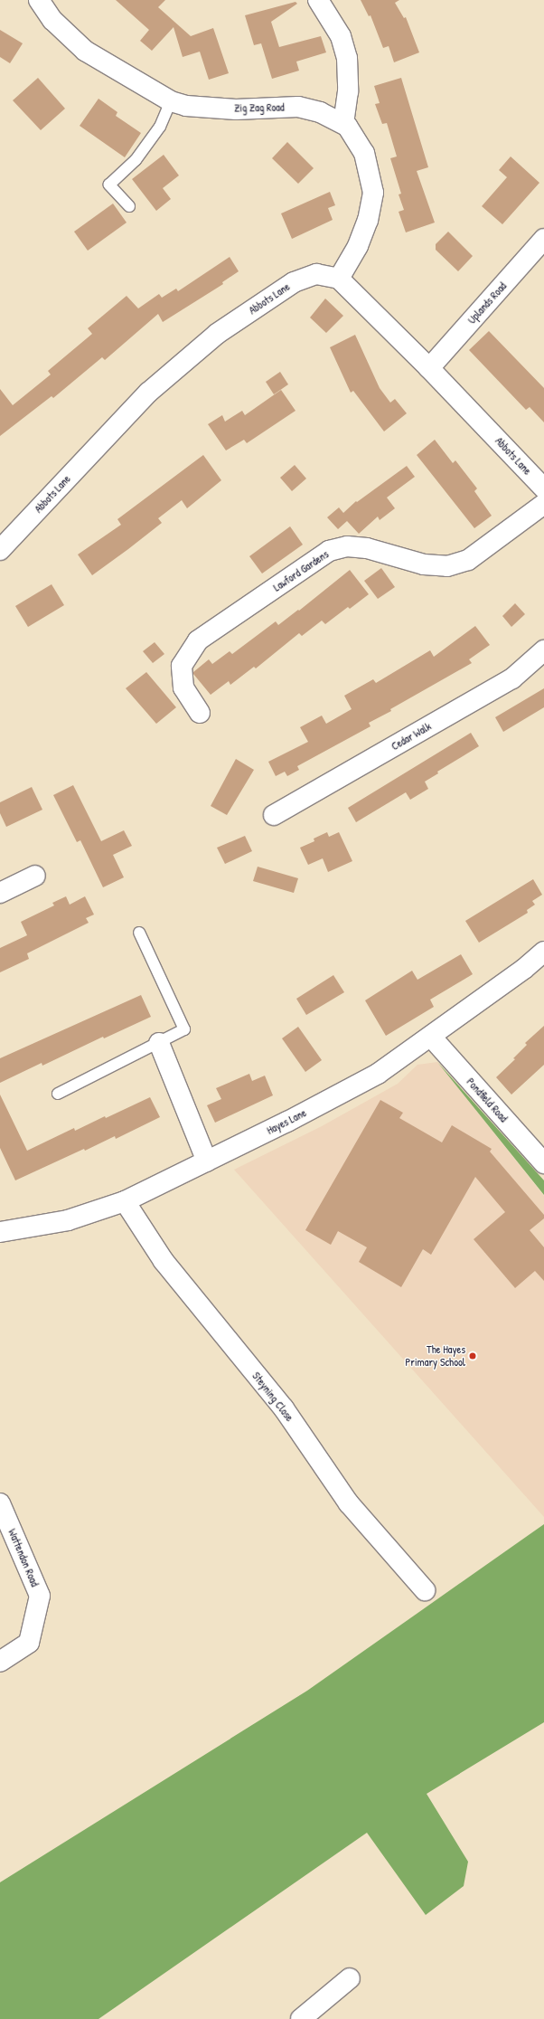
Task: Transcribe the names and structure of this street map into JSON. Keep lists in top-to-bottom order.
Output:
{
  "streets": {
    "street": [
      "Zig Zag Road",
      "Abbots Lane",
      "Uplands Road",
      "Lawford Gardens",
      "Cedar Walk",
      "Pondfield Road",
      "Hayes Lane",
      "Steyning Close",
      "Wattendon Road"
    ]
  },
  "crossings": [
    ["Zig Zag Road", "Abbots Lane"],
    ["Abbots Lane", "Uplands Road"],
    ["Pondfield Road", "Hayes Lane"],
    ["Hayes Lane", "Steyning Close"]
  ],
  "places": ["The Hayes Primary School"]
}
